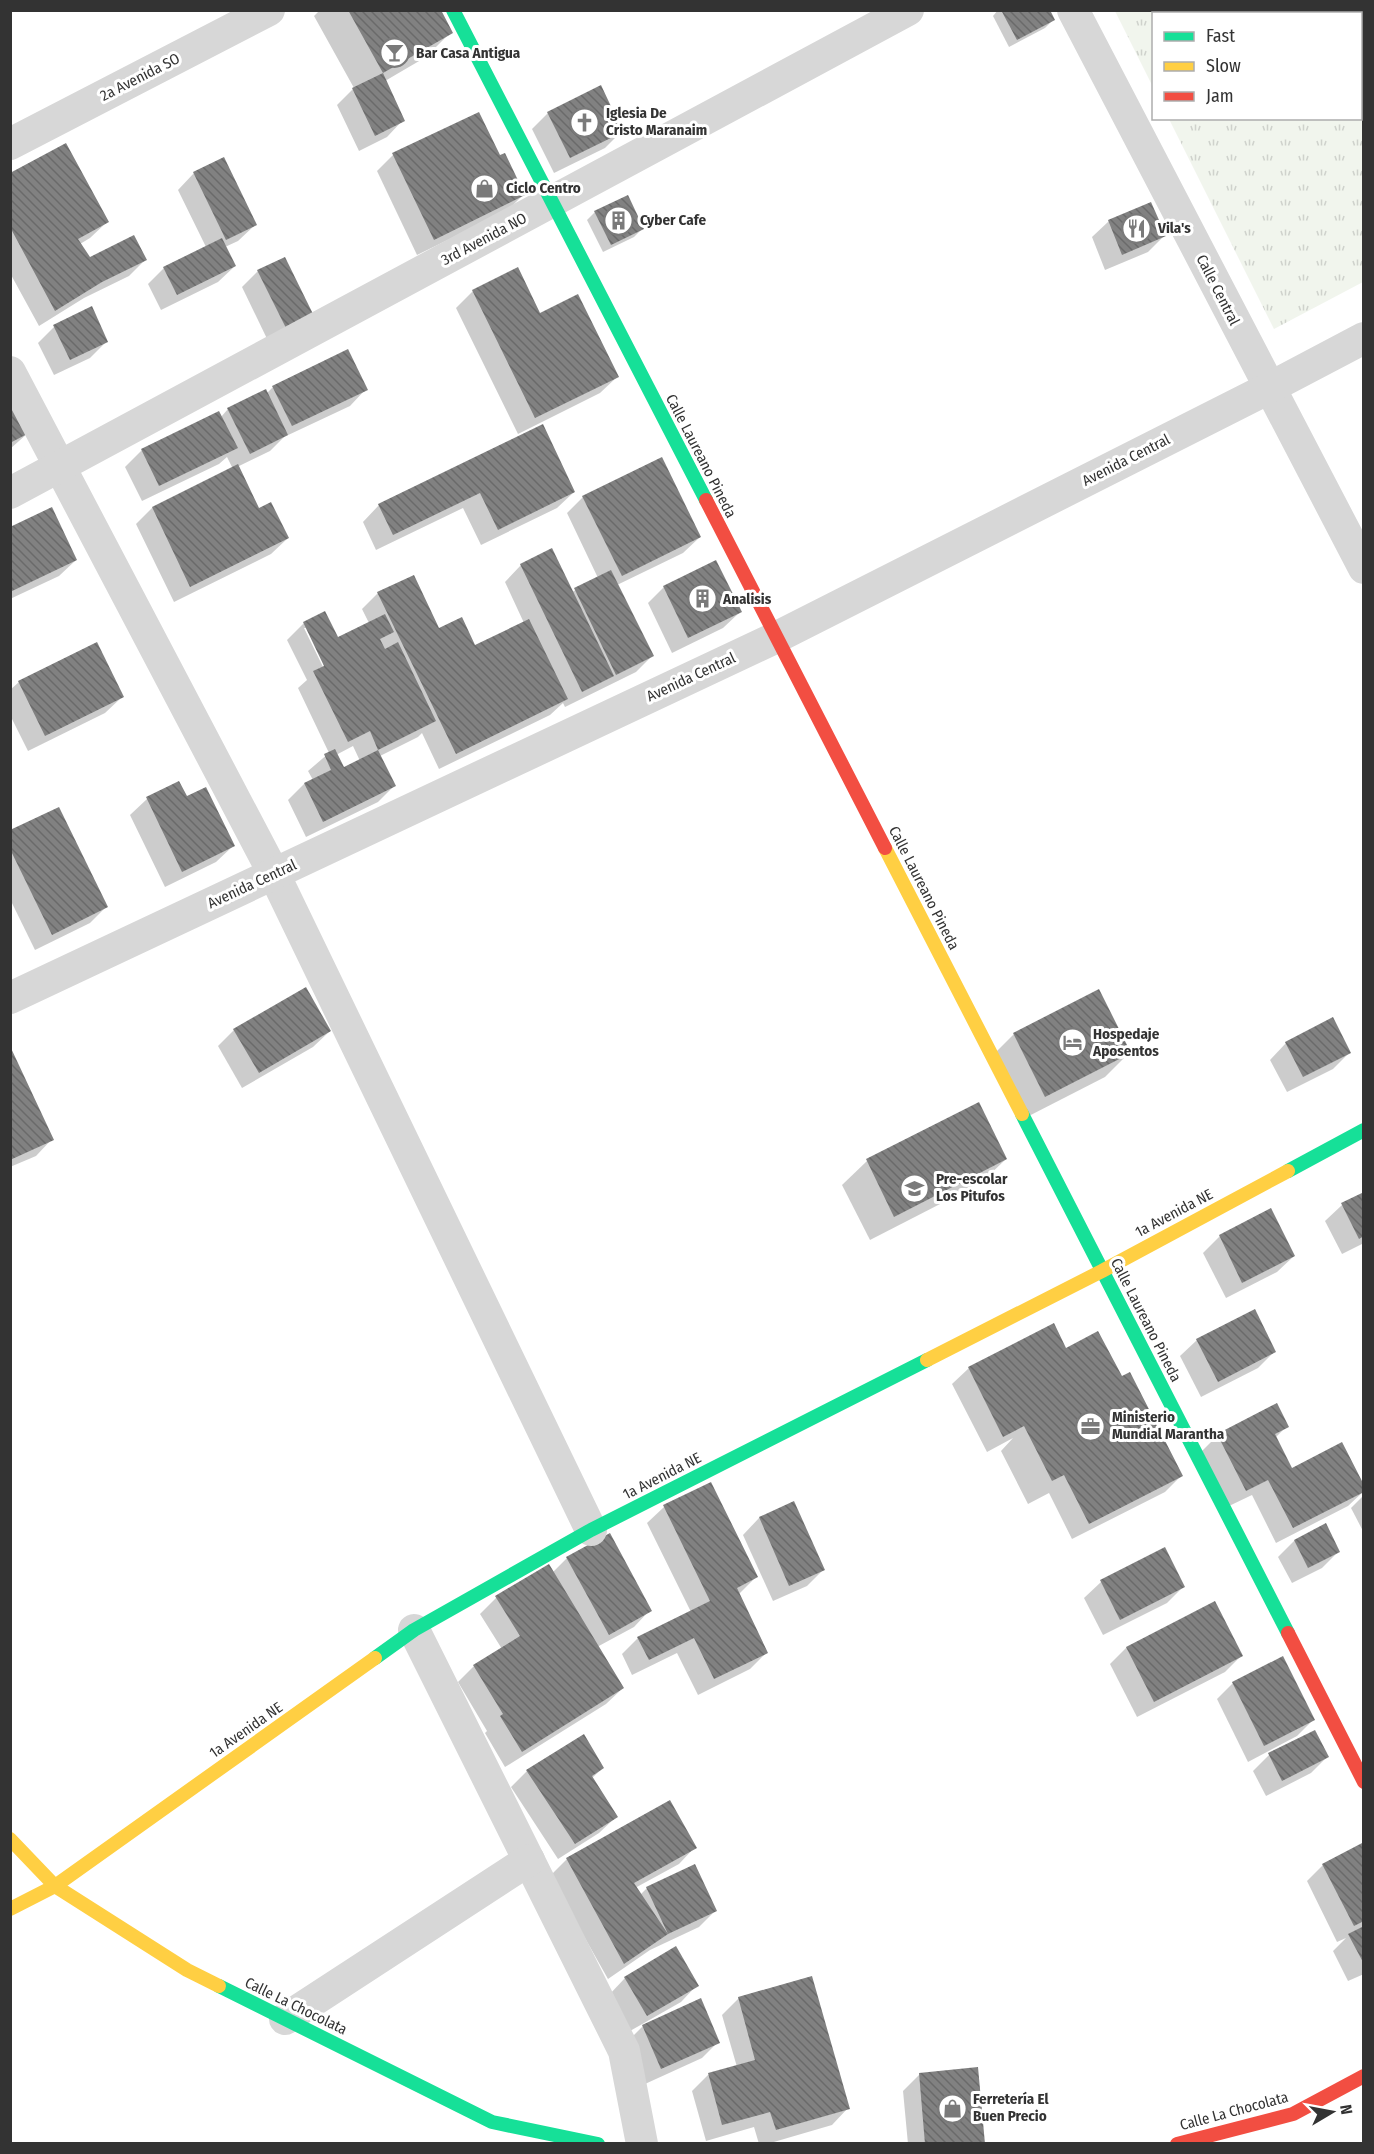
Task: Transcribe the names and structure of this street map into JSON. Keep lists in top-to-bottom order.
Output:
{
  "streets": {
    "street": [
      "2a Avenida SO",
      "3rd Avenida NO",
      "Calle Central",
      "Calle Laureano Pineda",
      "Avenida Central",
      "1a Avenida NE",
      "Calle La Chocolata"
    ]
  },
  "crossings": [
    ["3rd Avenida NO", "Calle Laureano Pineda"],
    ["Calle Central", "Avenida Central"],
    ["Calle Laureano Pineda", "Avenida Central"],
    ["Calle Laureano Pineda", "1a Avenida NE"],
    ["1a Avenida NE", "Calle La Chocolata"]
  ],
  "places": {
    "bar": ["Bar Casa Antigua"],
    "church": ["Iglesia De Cristo Maranaim"],
    "shop": ["Ciclo Centro", "Ferretería El Buen Precio"],
    "building": ["Cyber Cafe", "Analisis"],
    "restaurant": ["Vila's"],
    "hotel": ["Hospedaje Aposentos"],
    "school or university": ["Pre-escolar Los Pitufos"],
    "office": ["Ministerio Mundial Marantha"]
  },
  "legend": ["Fast", "Slow", "Jam"],
  "north": "right"
}
